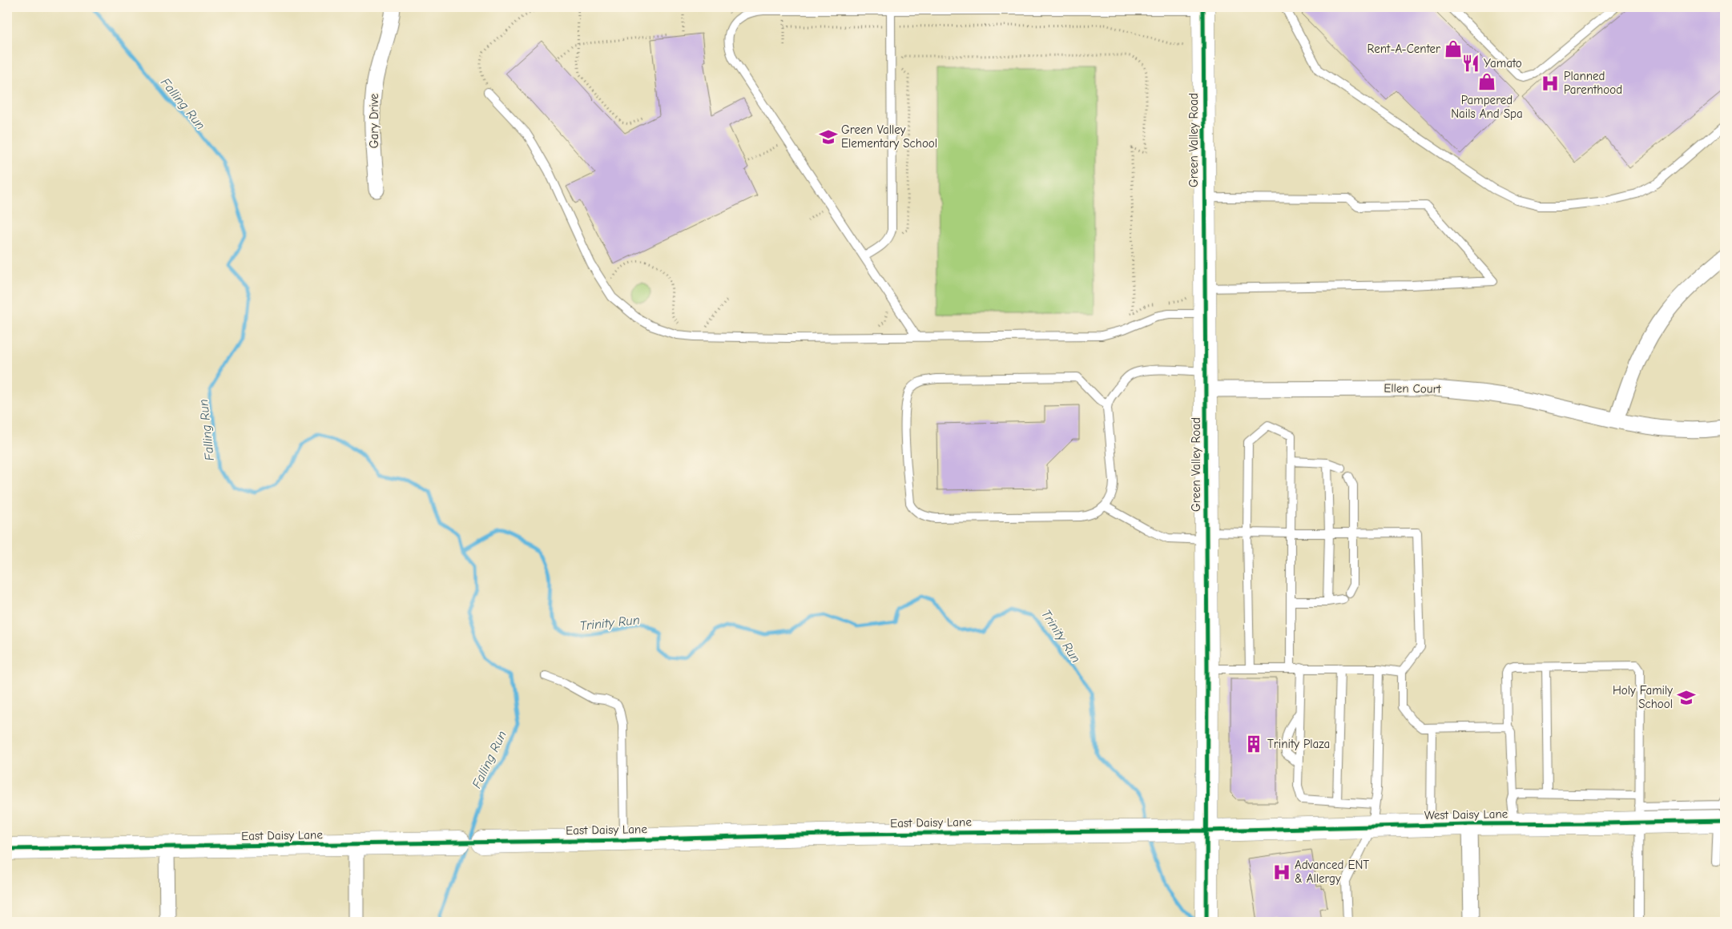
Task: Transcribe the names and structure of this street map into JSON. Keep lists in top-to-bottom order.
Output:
{
  "streets": {
    "street": [
      "Gary Drive",
      "Green Valley Road",
      "Ellen Court",
      "West Daisy Lane",
      "East Daisy Lane"
    ]
  },
  "crossings": [
    ["Green Valley Road", "Ellen Court"],
    ["Green Valley Road", "West Daisy Lane"],
    ["Green Valley Road", "East Daisy Lane"],
    ["West Daisy Lane", "East Daisy Lane"]
  ],
  "water": ["Falling Run", "Trinity Run"],
  "places": {
    "shop": ["Rent-A-Center", "Pampered Nails And Spa"],
    "restaurant": ["Yamato"],
    "hospital": ["Planned Parenthood", "Advanced ENT & Allergy"],
    "school or university": ["Green Valley Elementary School", "Holy Family School"],
    "building": ["Trinity Plaza"]
  }
}
